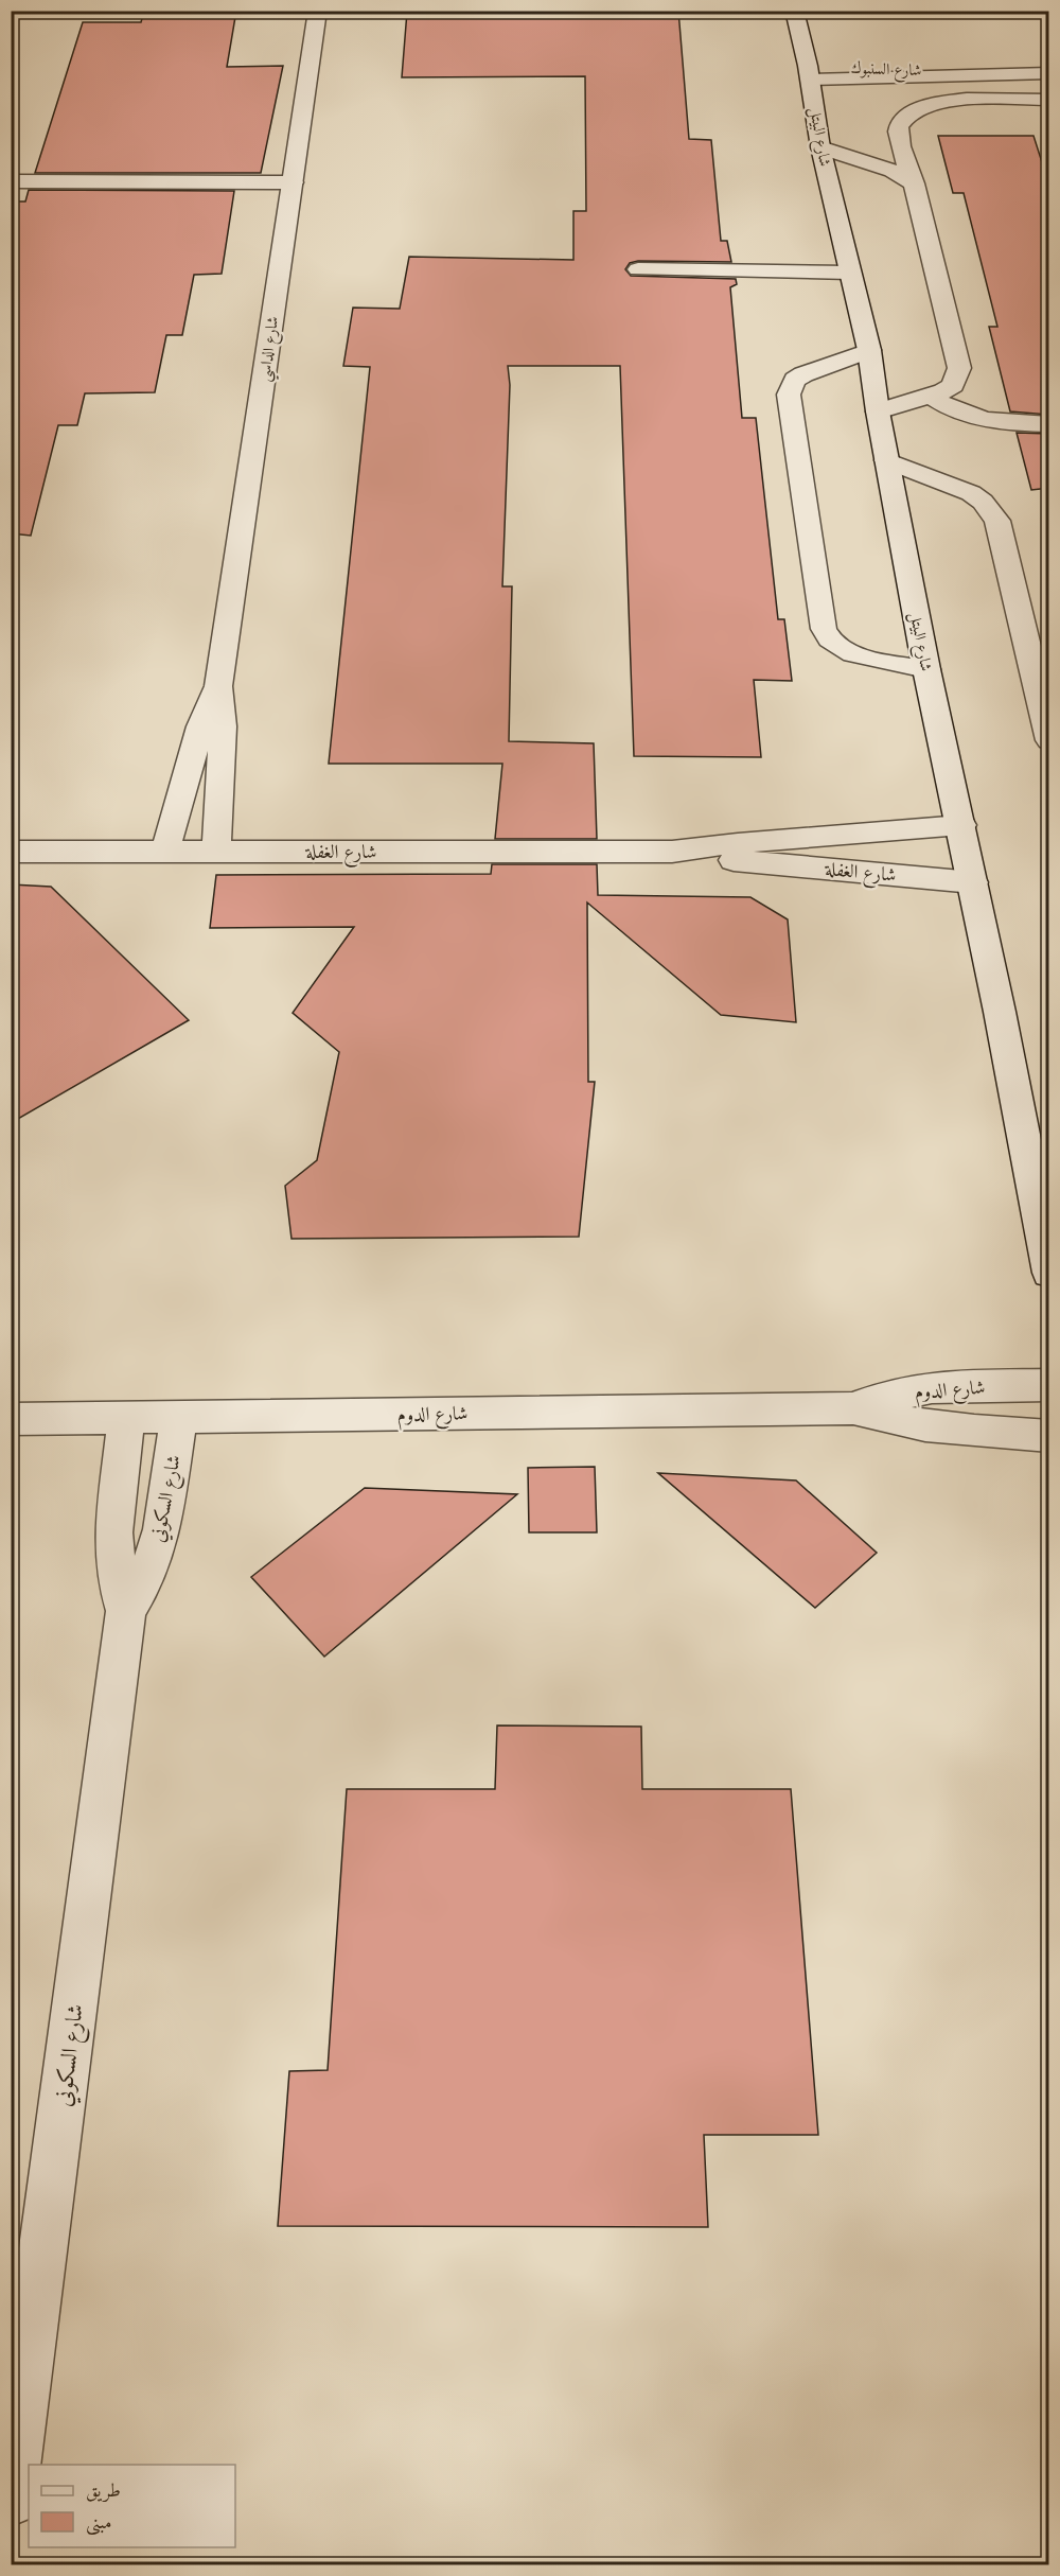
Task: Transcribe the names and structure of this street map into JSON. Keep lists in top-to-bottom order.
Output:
{
  "streets": {
    "street": [
      "شارع السنبوك",
      "شارع البيتل",
      "شارع الداسي",
      "شارع الغفلة",
      "شارع الدوم",
      "شارع السكوني"
    ]
  },
  "crossings": [
    ["شارع السنبوك", "شارع البيتل"],
    ["شارع البيتل", "شارع الغفلة"],
    ["شارع الداسي", "شارع الغفلة"],
    ["شارع الدوم", "شارع السكوني"]
  ],
  "legend": ["طريق", "مبنى"]
}
